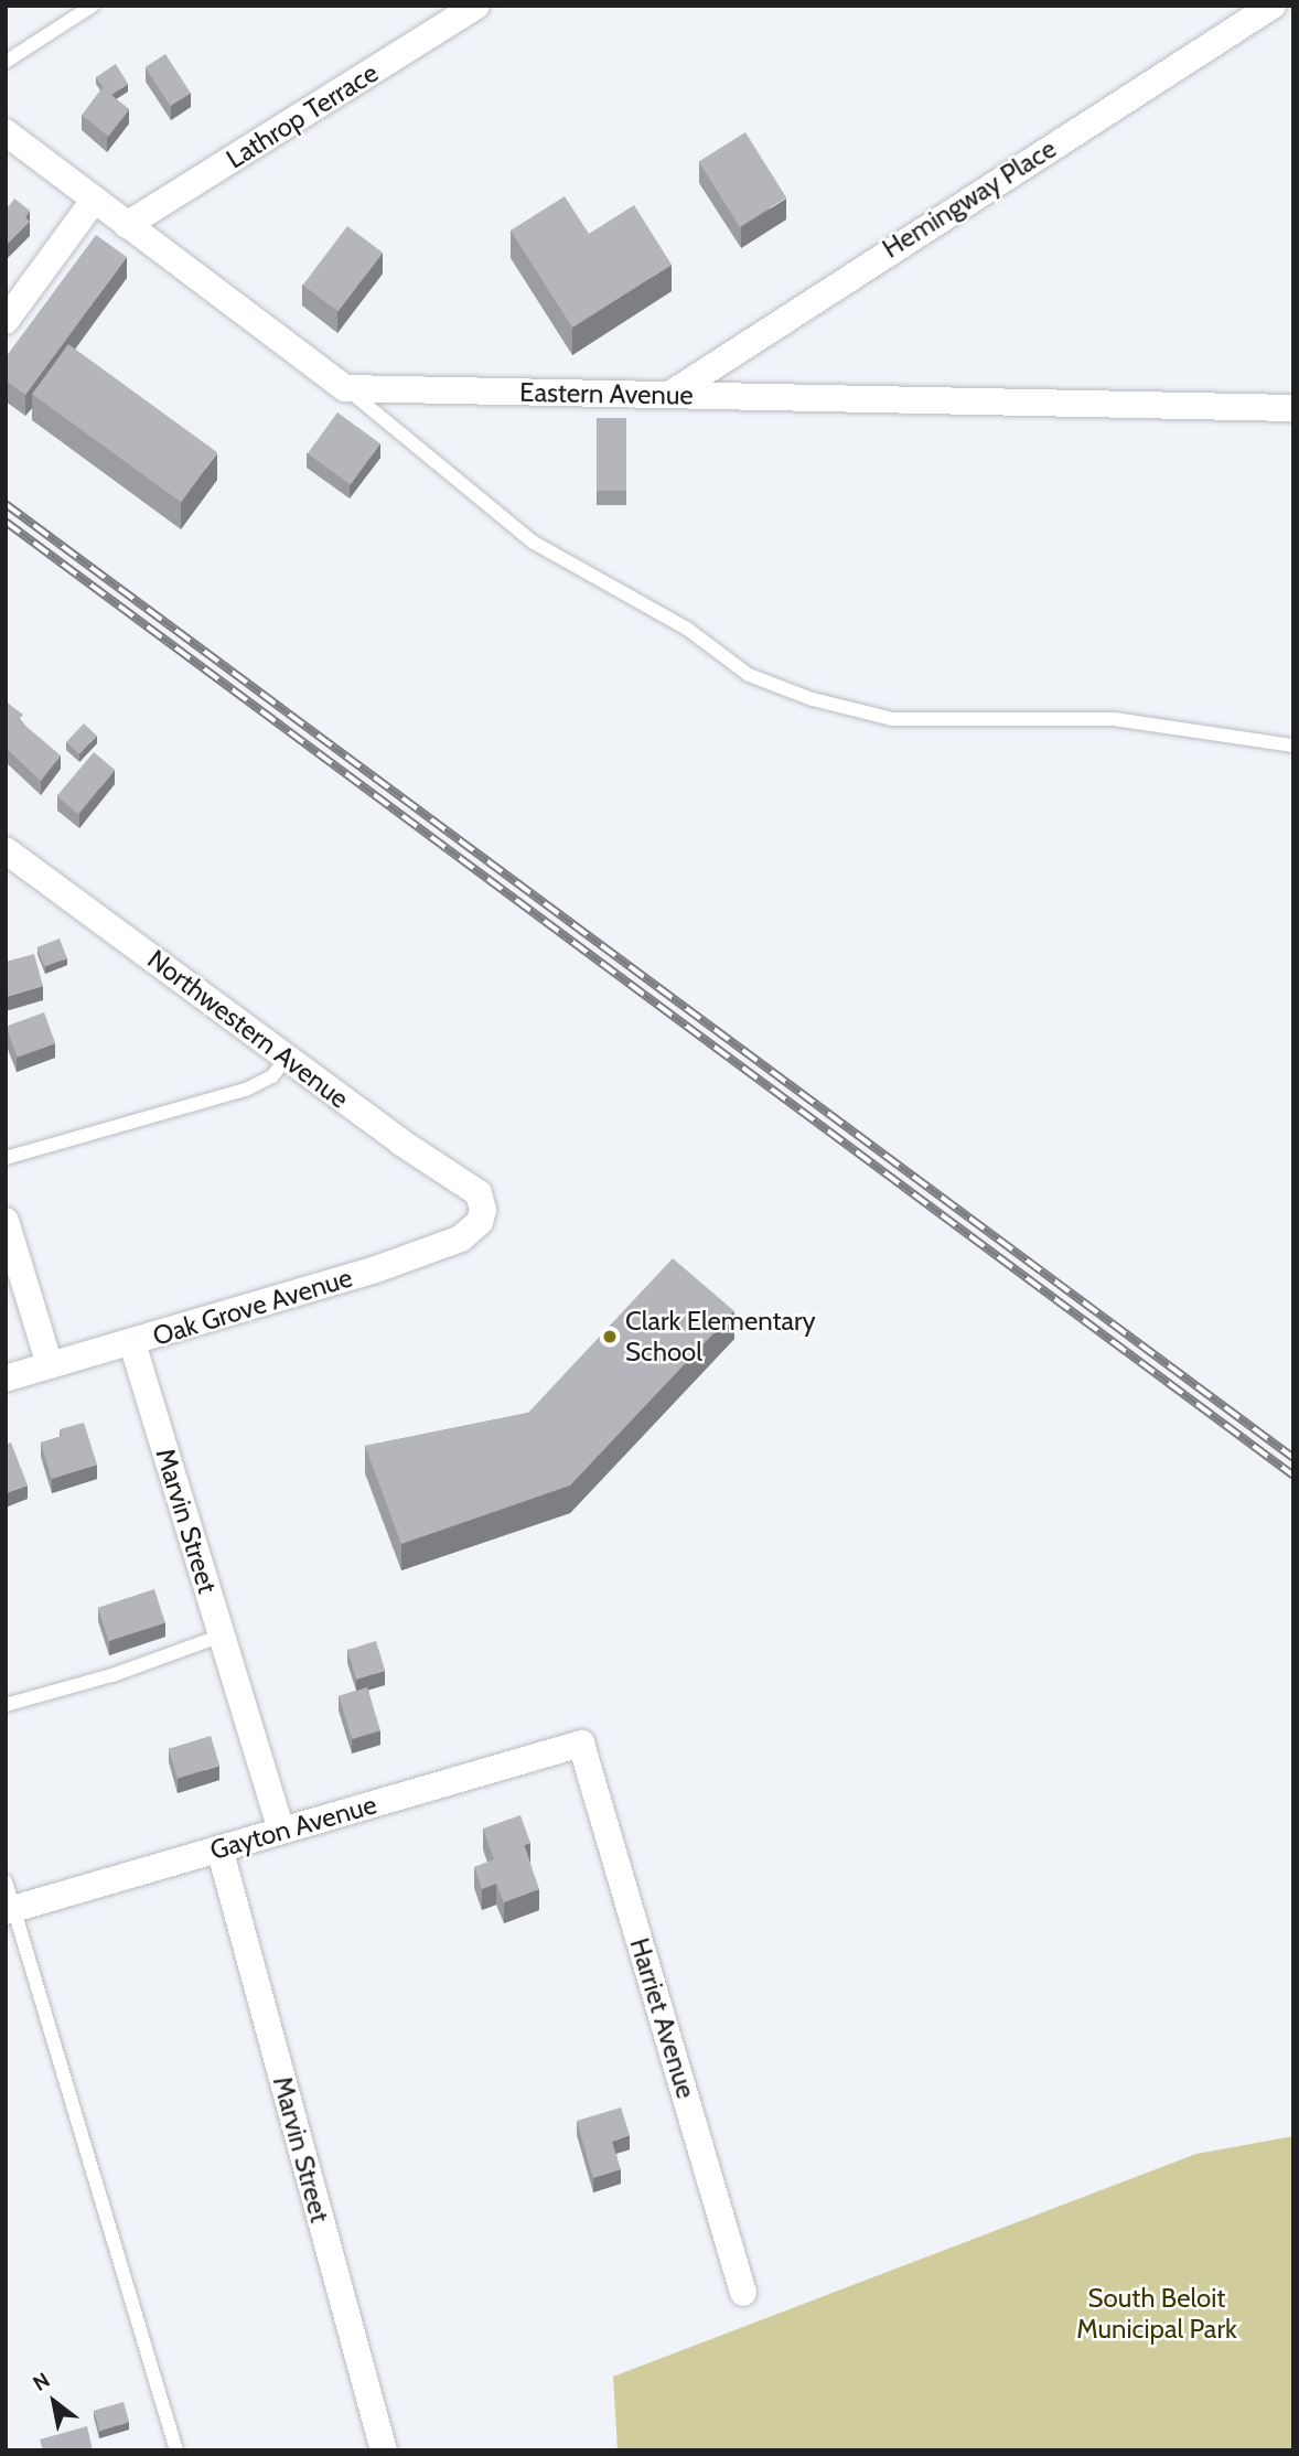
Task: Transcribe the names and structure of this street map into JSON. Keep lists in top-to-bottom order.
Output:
{
  "streets": {
    "street": [
      "Lathrop Terrace",
      "Hemingway Place",
      "Eastern Avenue",
      "Northwestern Avenue",
      "Oak Grove Avenue",
      "Marvin Street",
      "Gayton Avenue",
      "Harriet Avenue"
    ]
  },
  "crossings": [
    ["Hemingway Place", "Eastern Avenue"],
    ["Northwestern Avenue", "Oak Grove Avenue"],
    ["Oak Grove Avenue", "Marvin Street"],
    ["Marvin Street", "Gayton Avenue"],
    ["Gayton Avenue", "Harriet Avenue"]
  ],
  "parks": ["South Beloit Municipal Park"],
  "places": ["Clark Elementary School"],
  "north": "top left"
}
